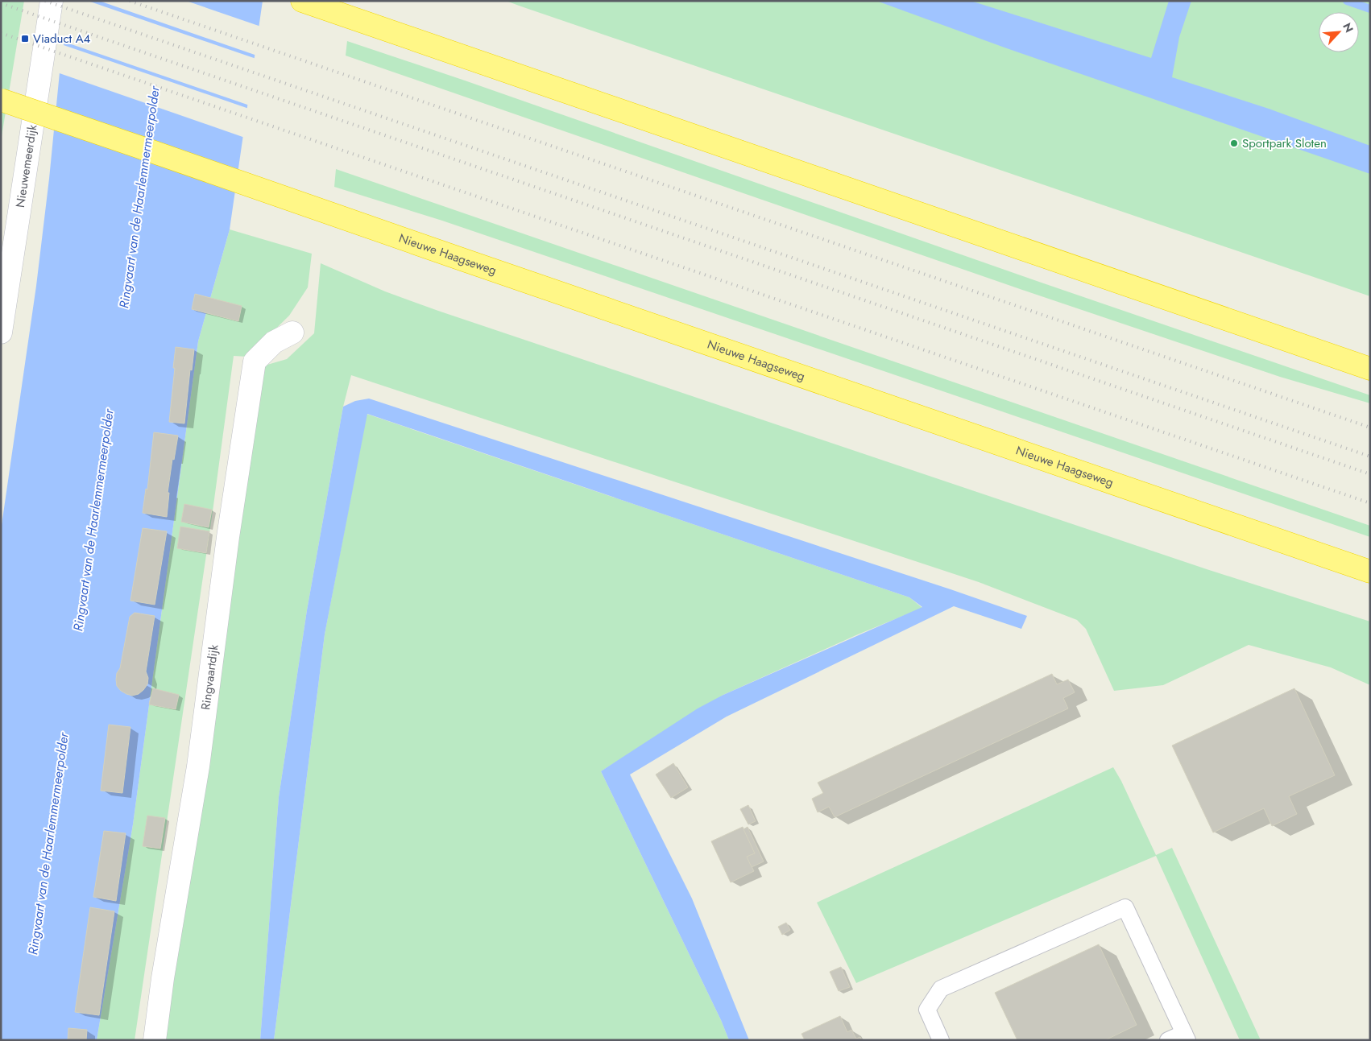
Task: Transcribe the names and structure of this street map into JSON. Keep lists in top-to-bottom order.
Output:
{
  "streets": {
    "highway": ["Nieuwe Haagseweg"],
    "street": ["Nieuwemeerdijk", "Ringvaartdijk"]
  },
  "water": ["Ringvaart van de Haarlemmermeerpolder"],
  "places": {
    "transit": ["Viaduct A4"],
    "other": ["Sportpark Sloten"]
  },
  "north": "top right"
}
